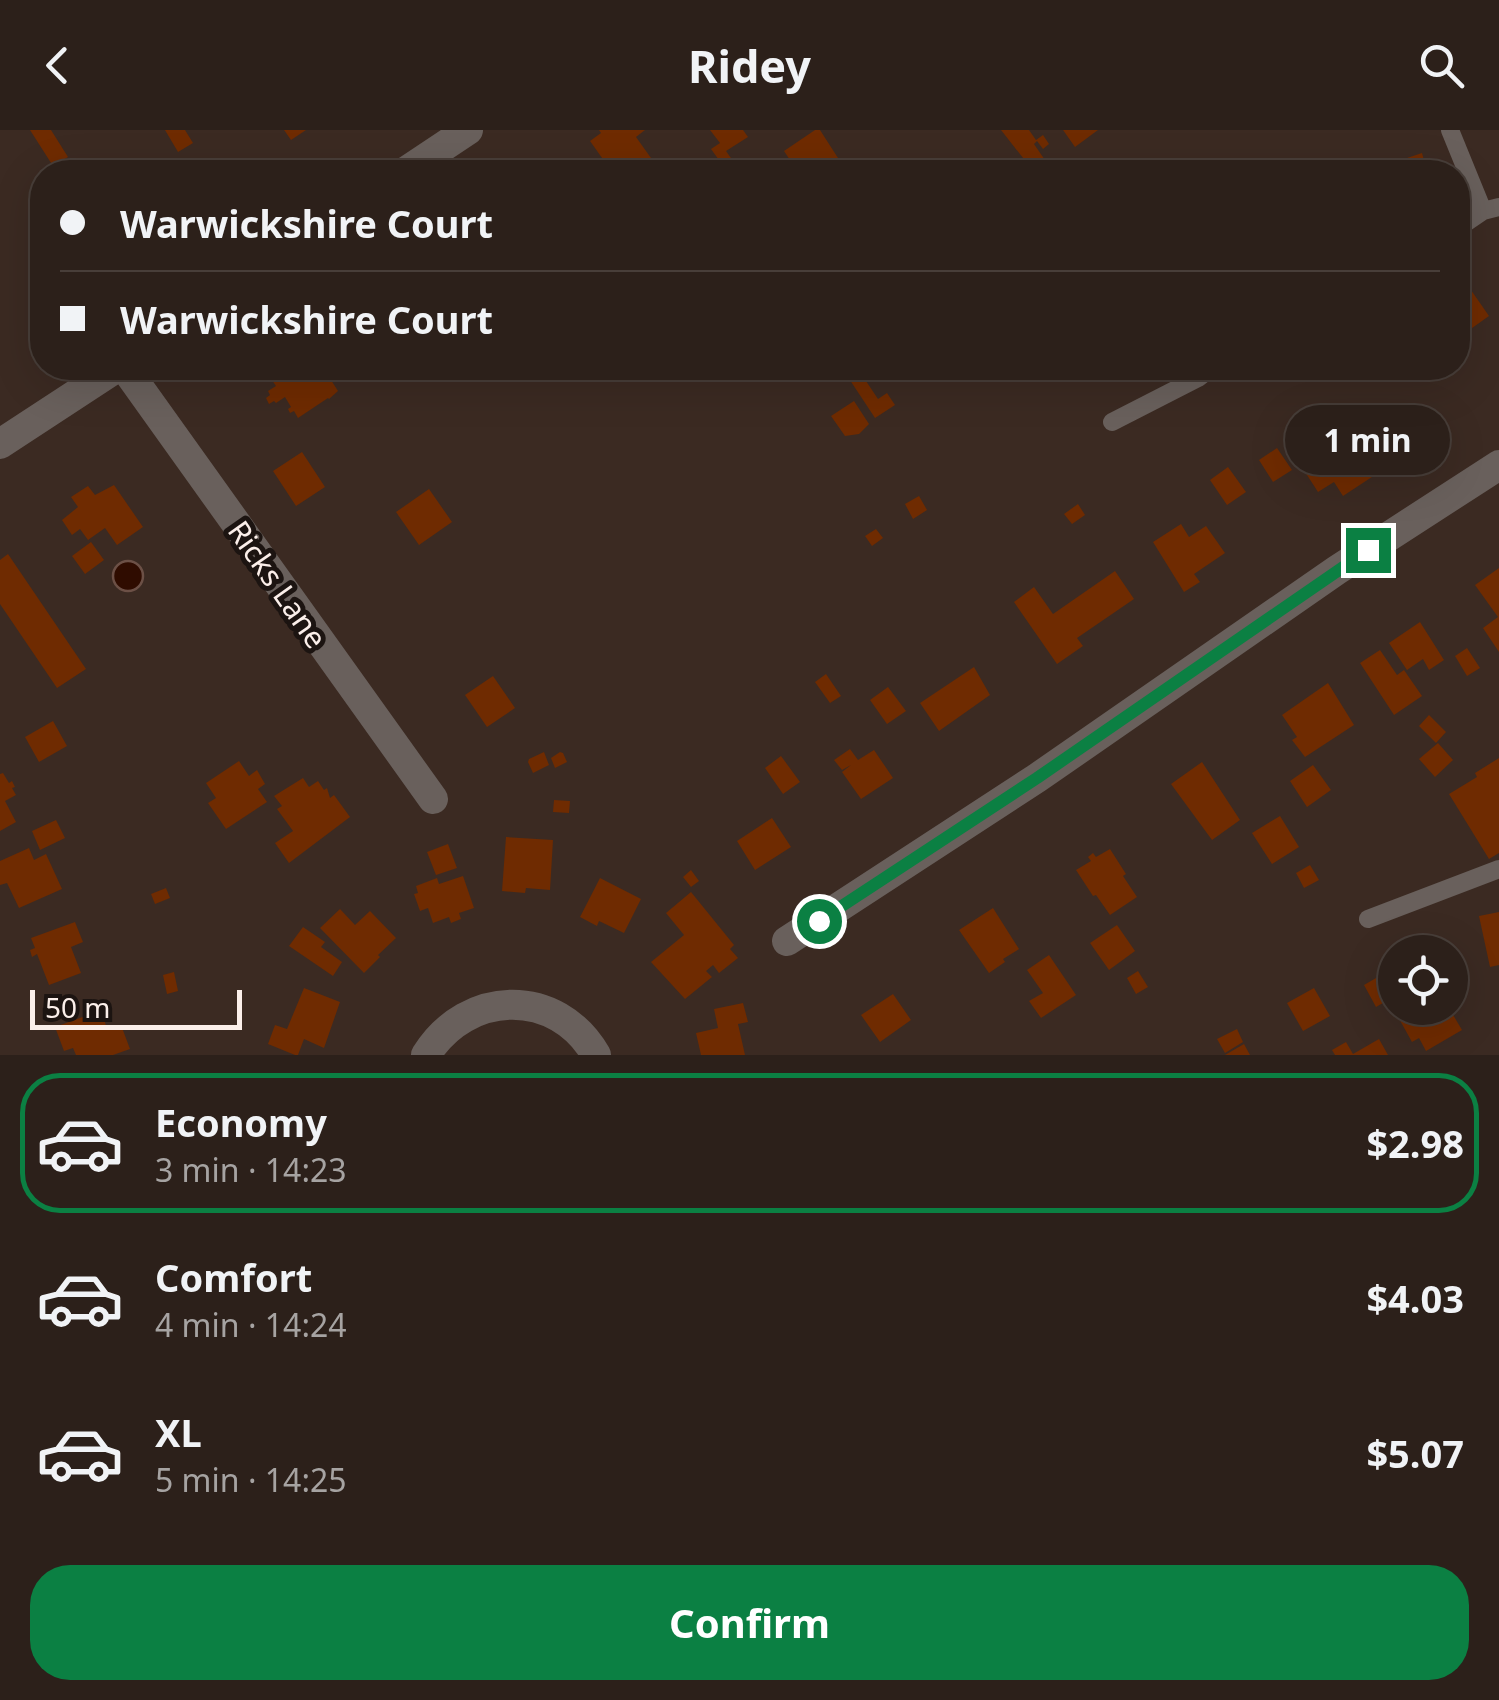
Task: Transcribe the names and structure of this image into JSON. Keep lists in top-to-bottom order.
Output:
{
  "streets": {
    "street": ["Ricks Lane"]
  },
  "scale_bar": "50 m",
  "page": {
    "header": "Ridey",
    "banner": ["Warwickshire Court", "Warwickshire Court"],
    "bubble": "1 min",
    "scale": "50 m",
    "list": [
      {
        "name": "Economy",
        "note": "3 min · 14:23",
        "value": "$2.98"
      },
      {
        "name": "Comfort",
        "note": "4 min · 14:24",
        "value": "$4.03"
      },
      {
        "name": "XL",
        "note": "5 min · 14:25",
        "value": "$5.07"
      }
    ],
    "buttons": "Confirm"
  }
}
